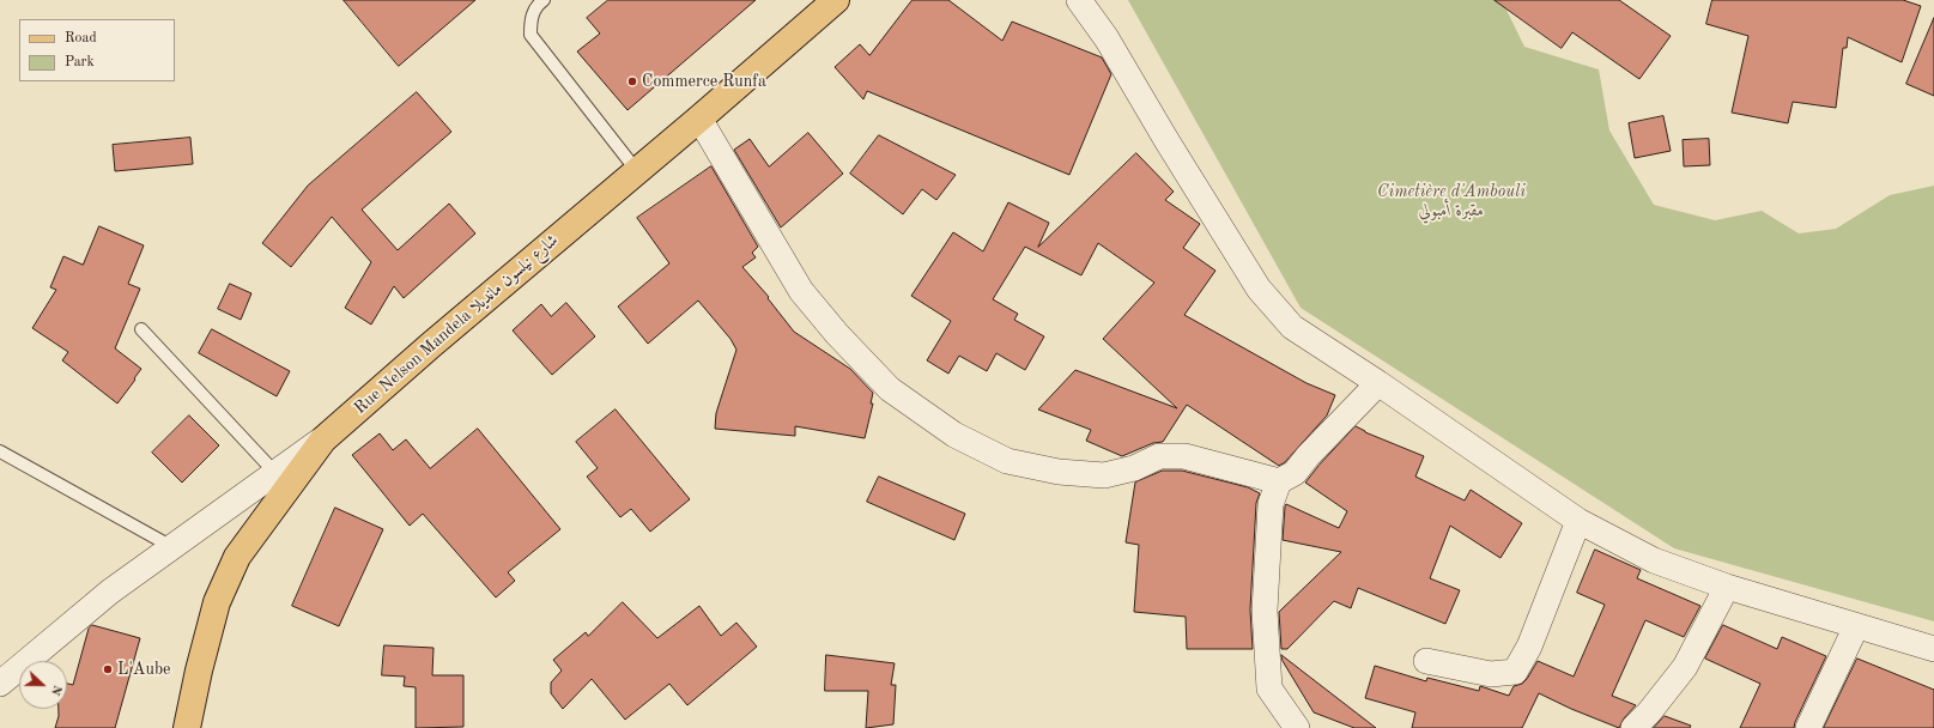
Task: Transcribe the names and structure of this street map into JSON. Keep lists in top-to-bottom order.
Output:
{
  "streets": {
    "main road": ["Rue Nelson Mandela شارع نيلسون مانديلا"]
  },
  "parks": ["Cimetière d'Ambouli مقبرة أمبولي"],
  "places": ["Commerce Runfa", "L'Aube"],
  "legend": ["Road", "Park"],
  "north": "right"
}
